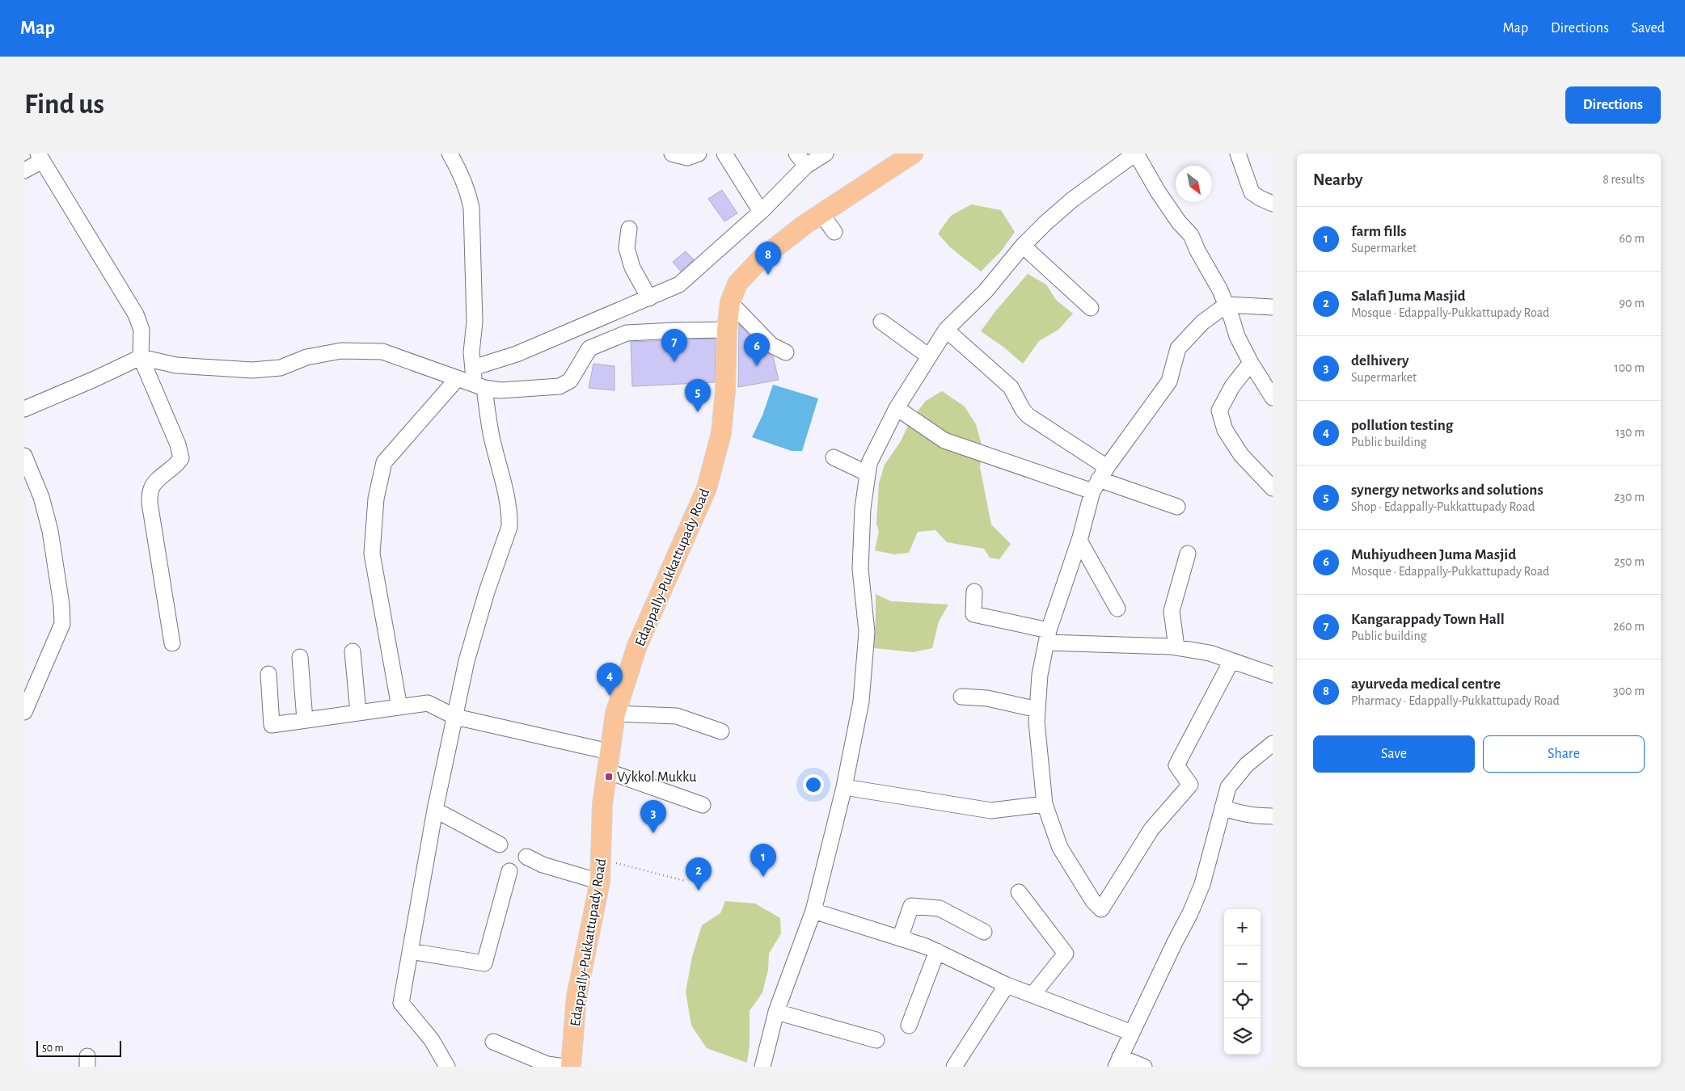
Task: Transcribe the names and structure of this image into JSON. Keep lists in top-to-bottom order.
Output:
{
  "streets": {
    "main road": ["Edappally-Pukkattupady Road"]
  },
  "places": {
    "transit": ["Vykkol Mukku"]
  },
  "scale_bar": "50 m",
  "north": "bottom right",
  "page": {
    "header": "Map",
    "nav": ["Map", "Directions", "Saved"],
    "buttons": [
      "Directions",
      ["Save", "Share"]
    ],
    "title": "Find us",
    "heading": ["Nearby", "8 results"],
    "list": [
      {
        "mark": "1",
        "name": "farm fills",
        "note": "Supermarket",
        "value": "60 m"
      },
      {
        "mark": "2",
        "name": "Salafi Juma Masjid",
        "note": "Mosque · Edappally-Pukkattupady Road",
        "value": "90 m"
      },
      {
        "mark": "3",
        "name": "delhivery",
        "note": "Supermarket",
        "value": "100 m"
      },
      {
        "mark": "4",
        "name": "pollution testing",
        "note": "Public building",
        "value": "130 m"
      },
      {
        "mark": "5",
        "name": "synergy networks and solutions",
        "note": "Shop · Edappally-Pukkattupady Road",
        "value": "230 m"
      },
      {
        "mark": "6",
        "name": "Muhiyudheen Juma Masjid",
        "note": "Mosque · Edappally-Pukkattupady Road",
        "value": "250 m"
      },
      {
        "mark": "7",
        "name": "Kangarappady Town Hall",
        "note": "Public building",
        "value": "260 m"
      },
      {
        "mark": "8",
        "name": "ayurveda medical centre",
        "note": "Pharmacy · Edappally-Pukkattupady Road",
        "value": "300 m"
      }
    ],
    "pins": [
      "8",
      "7",
      "6",
      "5",
      "4",
      "3",
      "1",
      "2"
    ],
    "map_buttons": ["+", "−"],
    "scale": "50 m"
  }
}
